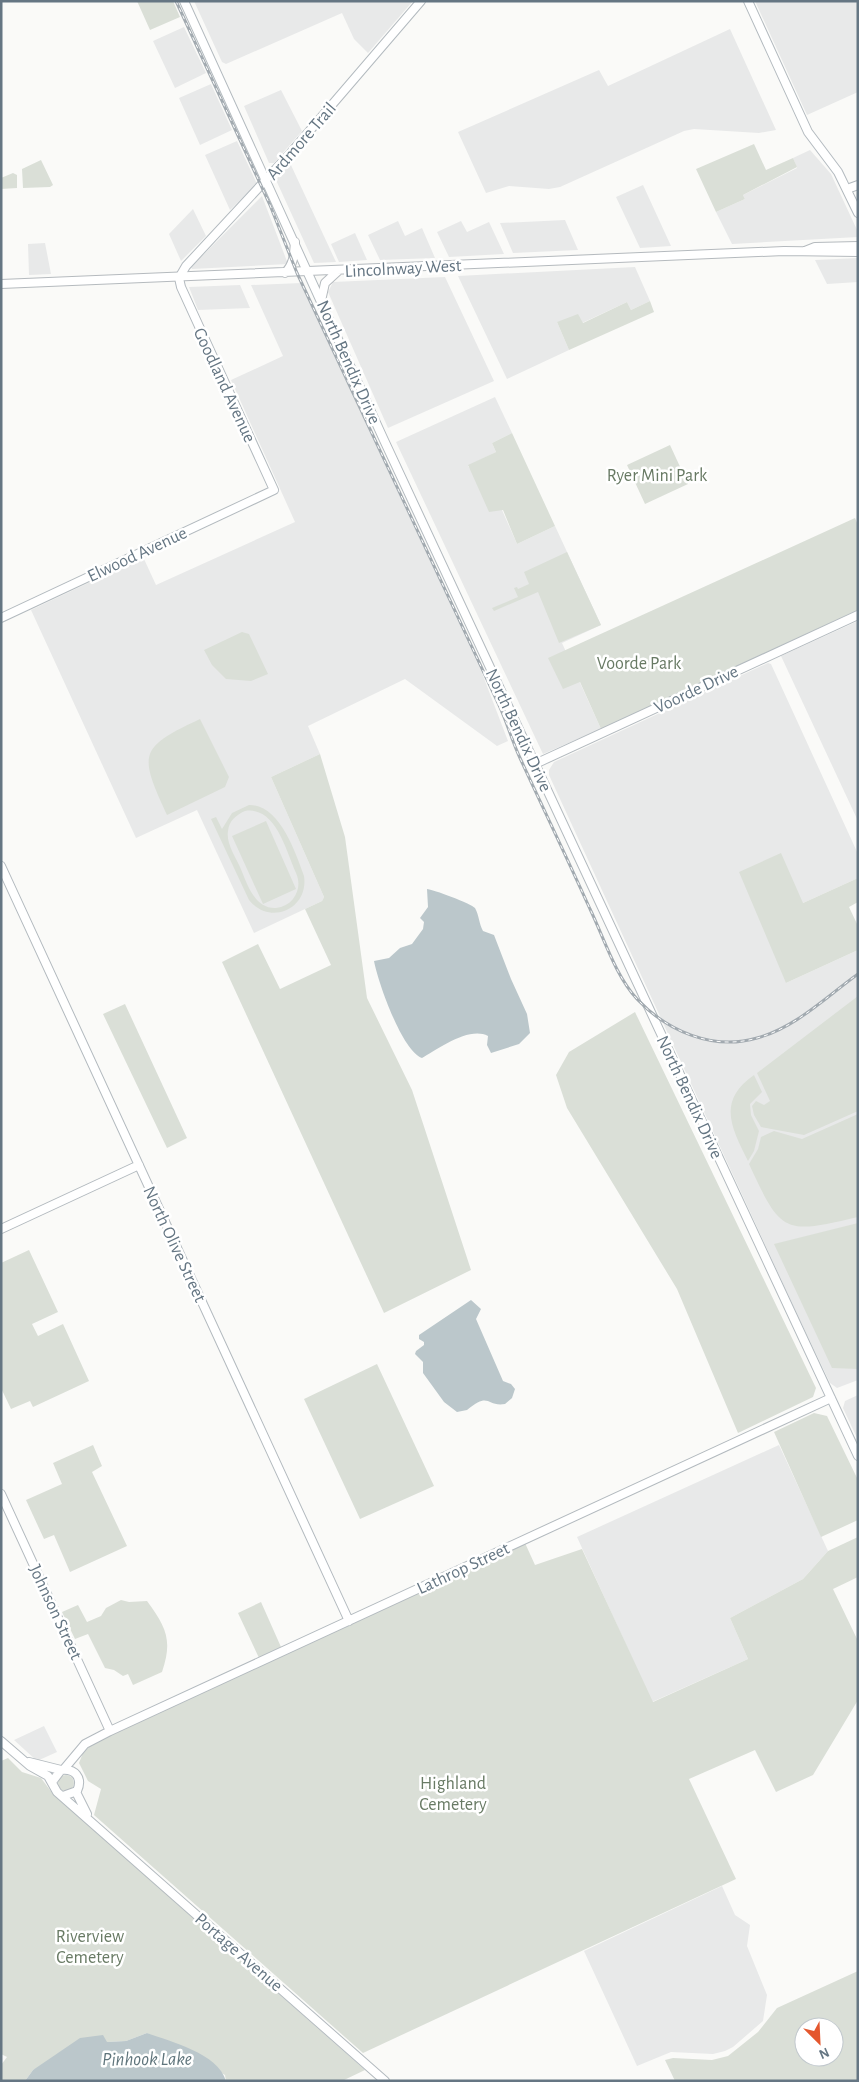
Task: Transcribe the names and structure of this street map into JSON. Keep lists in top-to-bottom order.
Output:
{
  "streets": {
    "street": [
      "Ardmore Trail",
      "Lincolnway West",
      "North Bendix Drive",
      "Goodland Avenue",
      "Elwood Avenue",
      "Voorde Drive",
      "North Olive Street",
      "Lathrop Street",
      "Johnson Street",
      "Portage Avenue"
    ]
  },
  "crossings": [
    ["Ardmore Trail", "Lincolnway West"],
    ["Ardmore Trail", "North Bendix Drive"],
    ["Ardmore Trail", "Goodland Avenue"],
    ["Lincolnway West", "North Bendix Drive"],
    ["Lincolnway West", "Goodland Avenue"],
    ["North Bendix Drive", "Voorde Drive"],
    ["North Bendix Drive", "Lathrop Street"],
    ["Goodland Avenue", "Elwood Avenue"],
    ["North Olive Street", "Lathrop Street"],
    ["Lathrop Street", "Johnson Street"],
    ["Lathrop Street", "Portage Avenue"]
  ],
  "water": ["Pinhook Lake"],
  "parks": [
    "Ryer Mini Park",
    "Voorde Park",
    "Highland Cemetery",
    "Riverview Cemetery"
  ],
  "north": "bottom right"
}
